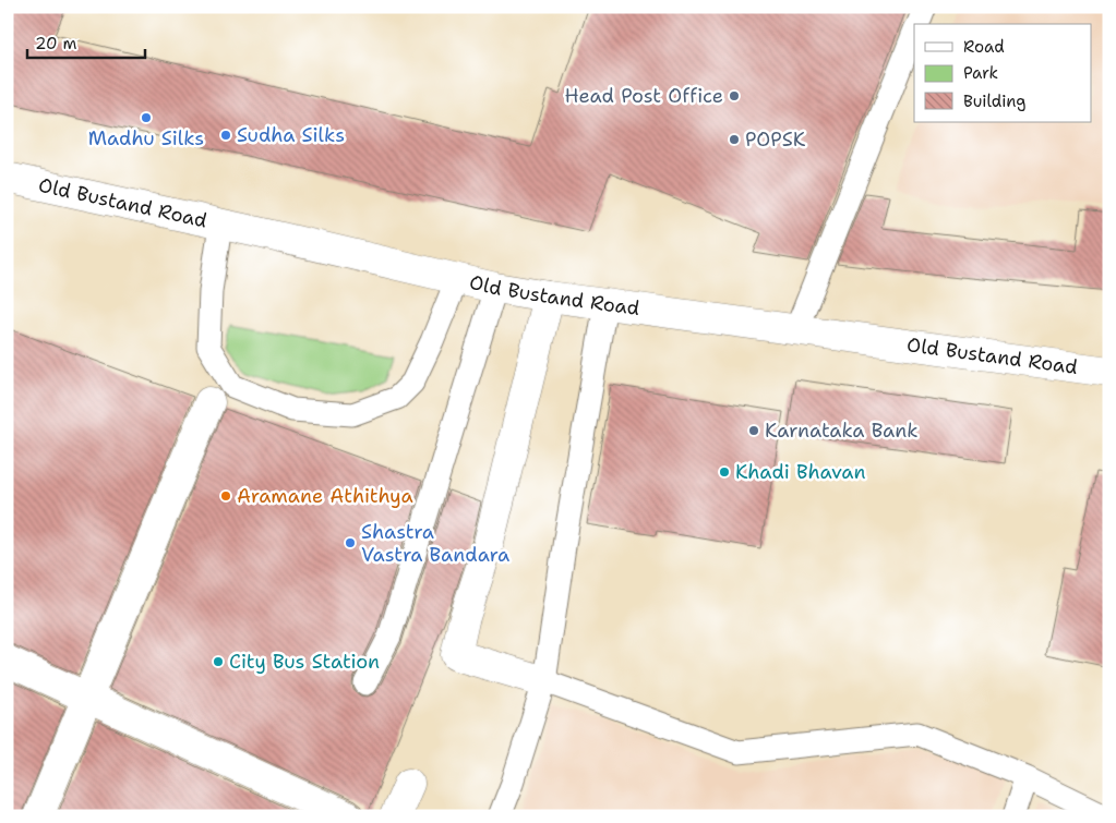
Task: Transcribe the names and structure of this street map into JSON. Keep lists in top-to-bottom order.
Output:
{
  "streets": {
    "street": ["Old Bustand Road"]
  },
  "places": [
    "Head Post Office",
    "Madhu Silks",
    "Sudha Silks",
    "POPSK",
    "Karnataka Bank",
    "Khadi Bhavan",
    "Aramane Athithya",
    "Shastra Vastra Bandara",
    "City Bus Station"
  ],
  "legend": ["Road", "Park", "Building"],
  "scale_bar": "20 m"
}
